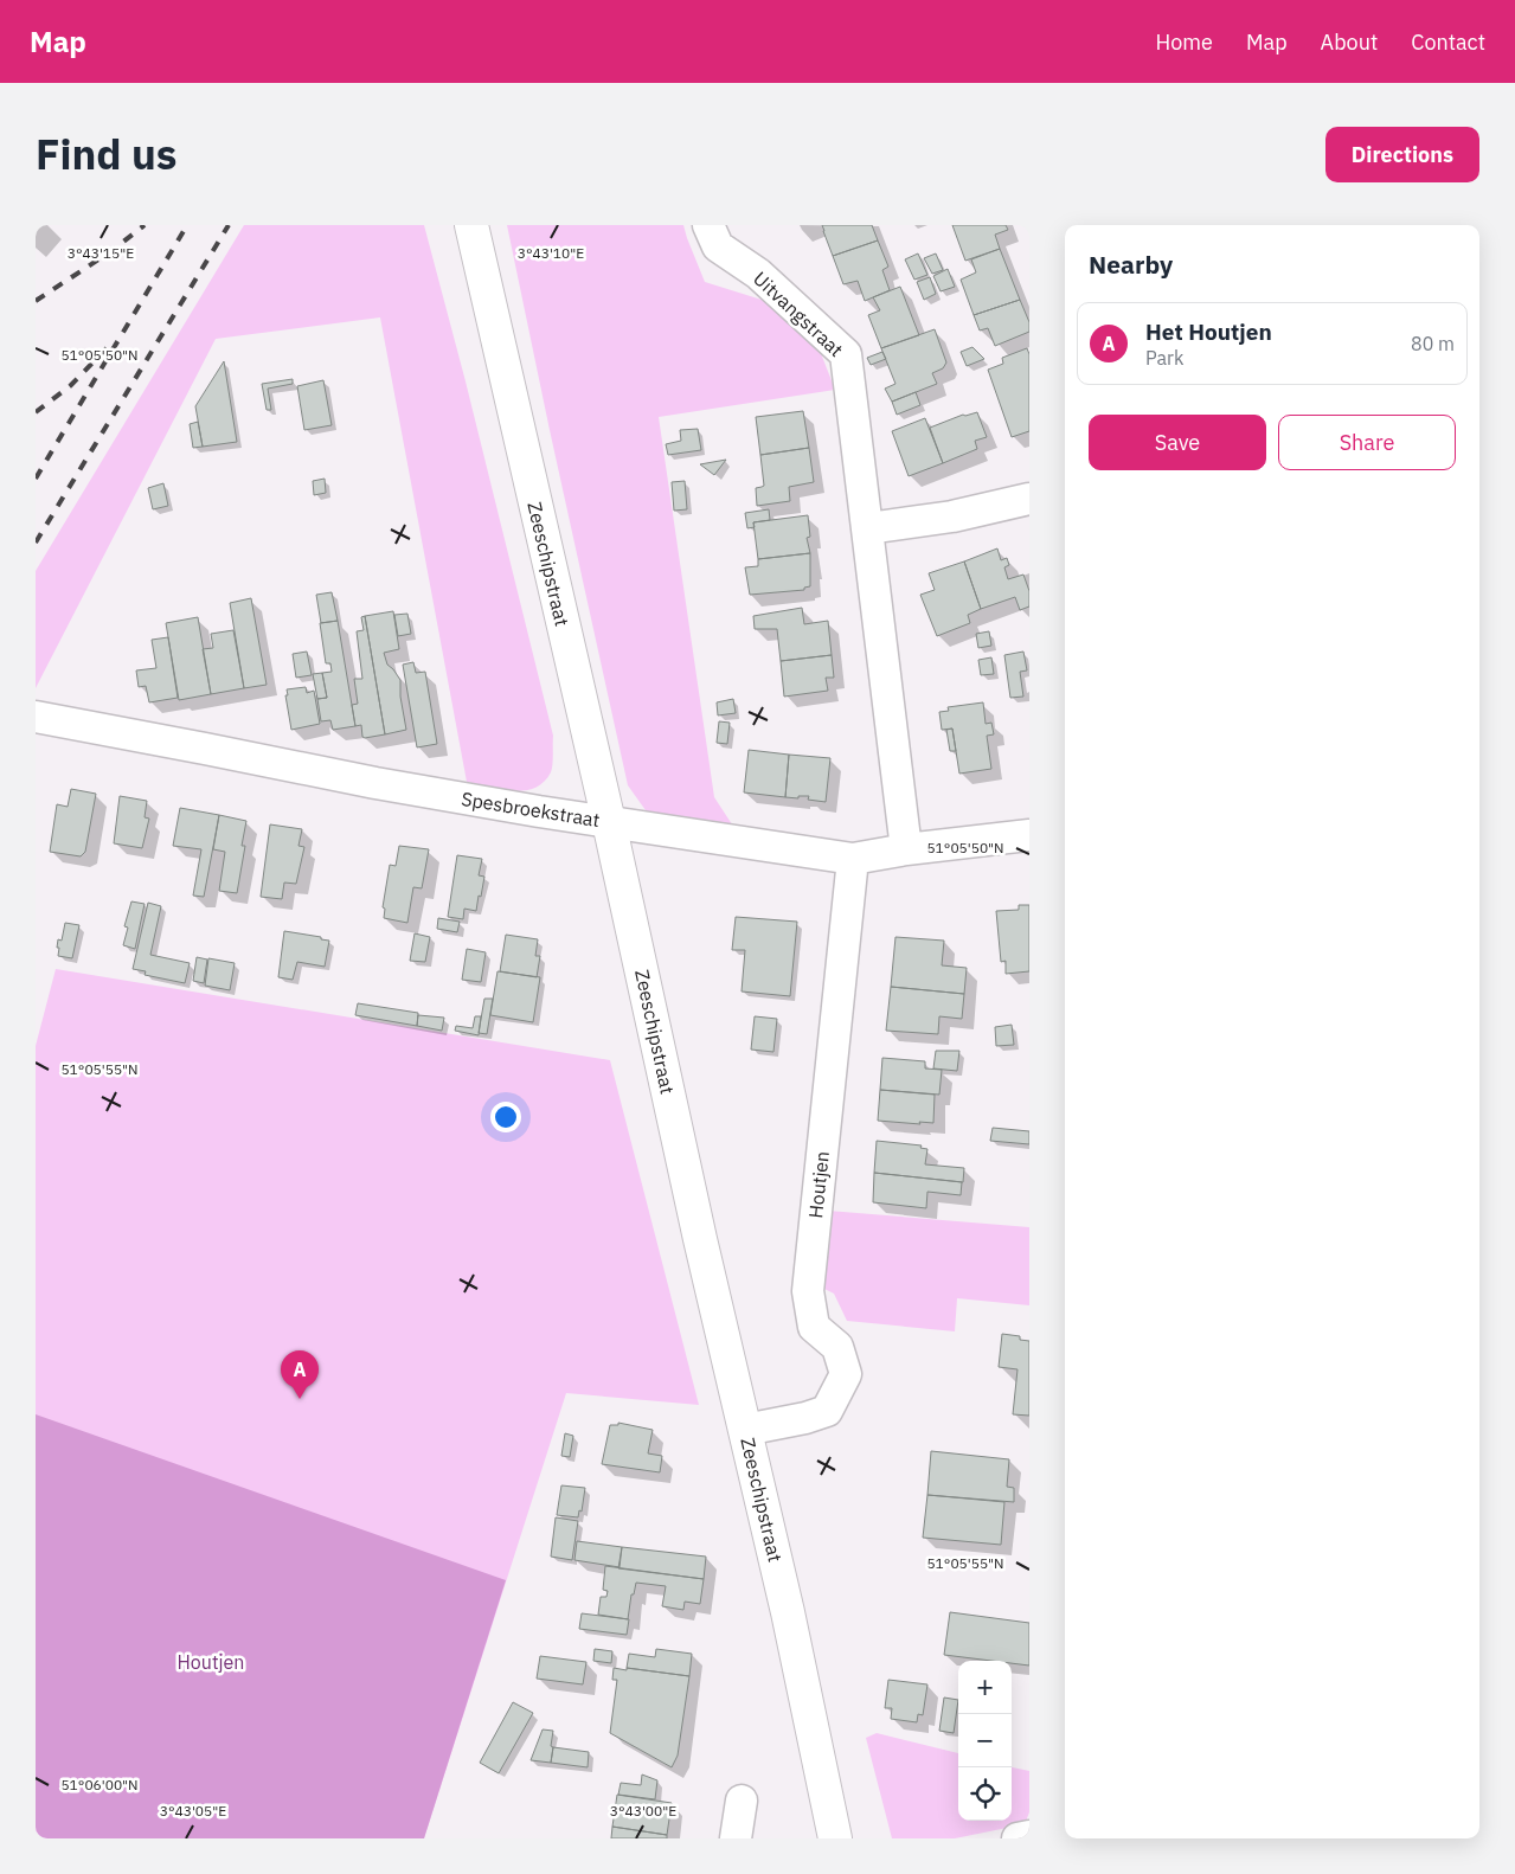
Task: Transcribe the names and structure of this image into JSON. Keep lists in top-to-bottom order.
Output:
{
  "streets": {
    "main road": ["Zeeschipstraat"],
    "street": ["Uitvangstraat", "Spesbroekstraat", "Houtjen"]
  },
  "crossings": [
    ["Uitvangstraat", "Spesbroekstraat"],
    ["Zeeschipstraat", "Spesbroekstraat"],
    ["Zeeschipstraat", "Houtjen"],
    ["Spesbroekstraat", "Houtjen"]
  ],
  "parks": ["Houtjen"],
  "page": {
    "header": "Map",
    "nav": [
      "Home",
      "Map",
      "About",
      "Contact"
    ],
    "title": "Find us",
    "buttons": [
      "Directions",
      ["Save", "Share"]
    ],
    "heading": "Nearby",
    "list": [
      {
        "mark": "A",
        "name": "Het Houtjen",
        "note": "Park",
        "value": "80 m"
      }
    ],
    "pins": "A",
    "map_buttons": ["+", "−"]
  },
  "coordinates": [
    "3°43'15\"E",
    "3°43'10\"E",
    "51°05'50\"N",
    "51°05'55\"N",
    "51°06'00\"N",
    "3°43'05\"E",
    "3°43'00\"E"
  ]
}
